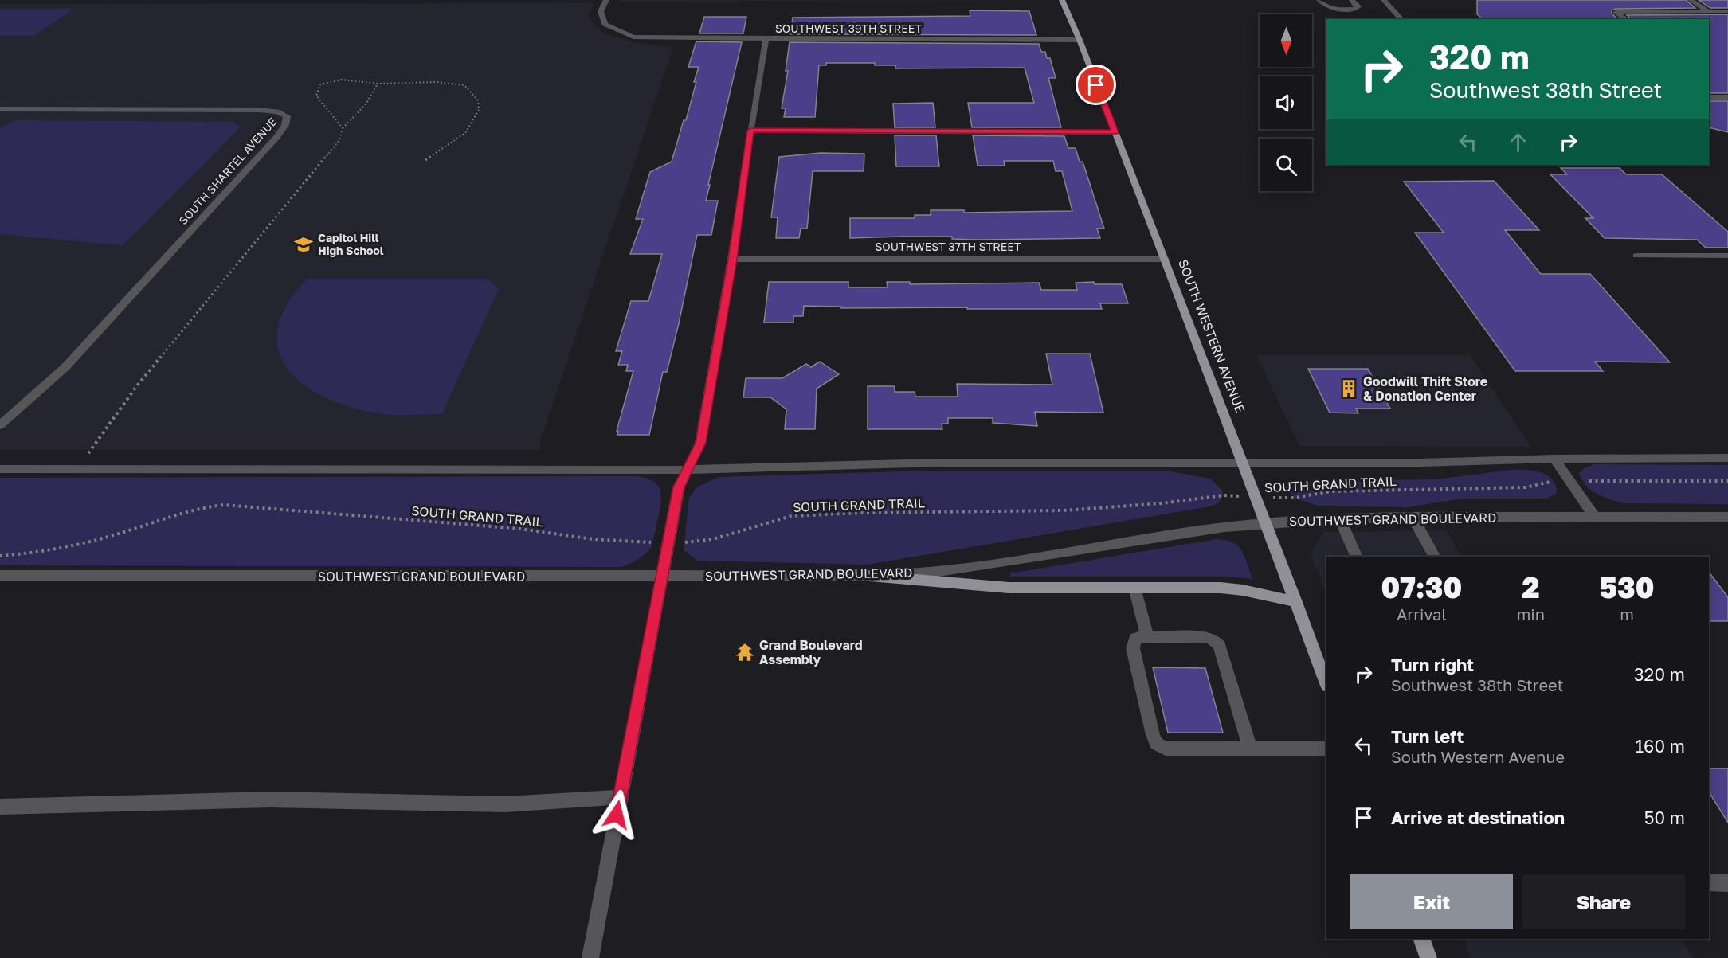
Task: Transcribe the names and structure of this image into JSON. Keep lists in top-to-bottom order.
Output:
{
  "streets": {
    "main road": ["SOUTH WESTERN AVENUE"],
    "street": [
      "SOUTHWEST 39TH STREET",
      "SOUTH SHARTEL AVENUE",
      "SOUTHWEST 37TH STREET",
      "SOUTHWEST GRAND BOULEVARD"
    ],
    "path": ["SOUTH GRAND TRAIL"]
  },
  "crossings": [
    ["SOUTHWEST 39TH STREET", "SOUTH WESTERN AVENUE"],
    ["SOUTHWEST 37TH STREET", "SOUTH WESTERN AVENUE"],
    ["SOUTH WESTERN AVENUE", "SOUTH GRAND TRAIL"],
    ["SOUTH WESTERN AVENUE", "SOUTHWEST GRAND BOULEVARD"]
  ],
  "places": {
    "school or university": ["Capitol Hill High School"],
    "building": ["Goodwill Thift Store & Donation Center"],
    "temple": ["Grand Boulevard Assembly"]
  },
  "north": "bottom",
  "page": {
    "turn": ["320 m", "Southwest 38th Street"],
    "eta": [
      "07:30",
      "Arrival",
      "2",
      "min",
      "530",
      "m"
    ],
    "list": [
      {
        "name": "Turn right",
        "note": "Southwest 38th Street",
        "value": "320 m"
      },
      {
        "name": "Turn left",
        "note": "South Western Avenue",
        "value": "160 m"
      },
      {
        "name": "Arrive at destination",
        "value": "50 m"
      }
    ],
    "buttons": ["Exit", "Share"]
  }
}
